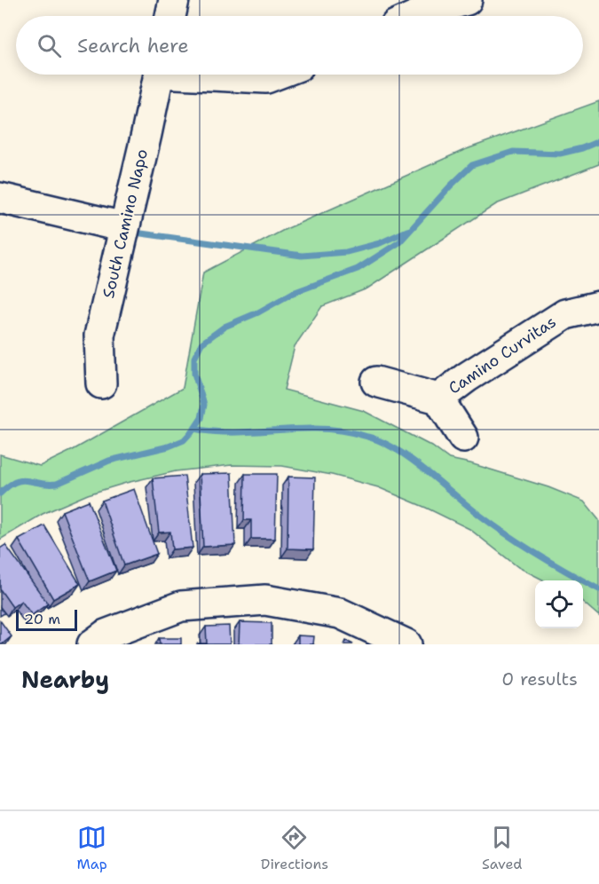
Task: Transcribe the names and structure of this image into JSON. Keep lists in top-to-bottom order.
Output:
{
  "streets": {
    "street": ["South Camino Napo", "Camino Curvitas"]
  },
  "scale_bar": "20 m",
  "page": {
    "search": "Search here",
    "scale": "20 m",
    "heading": ["Nearby", "0 results"],
    "nav": ["Map", "Directions", "Saved"]
  }
}
